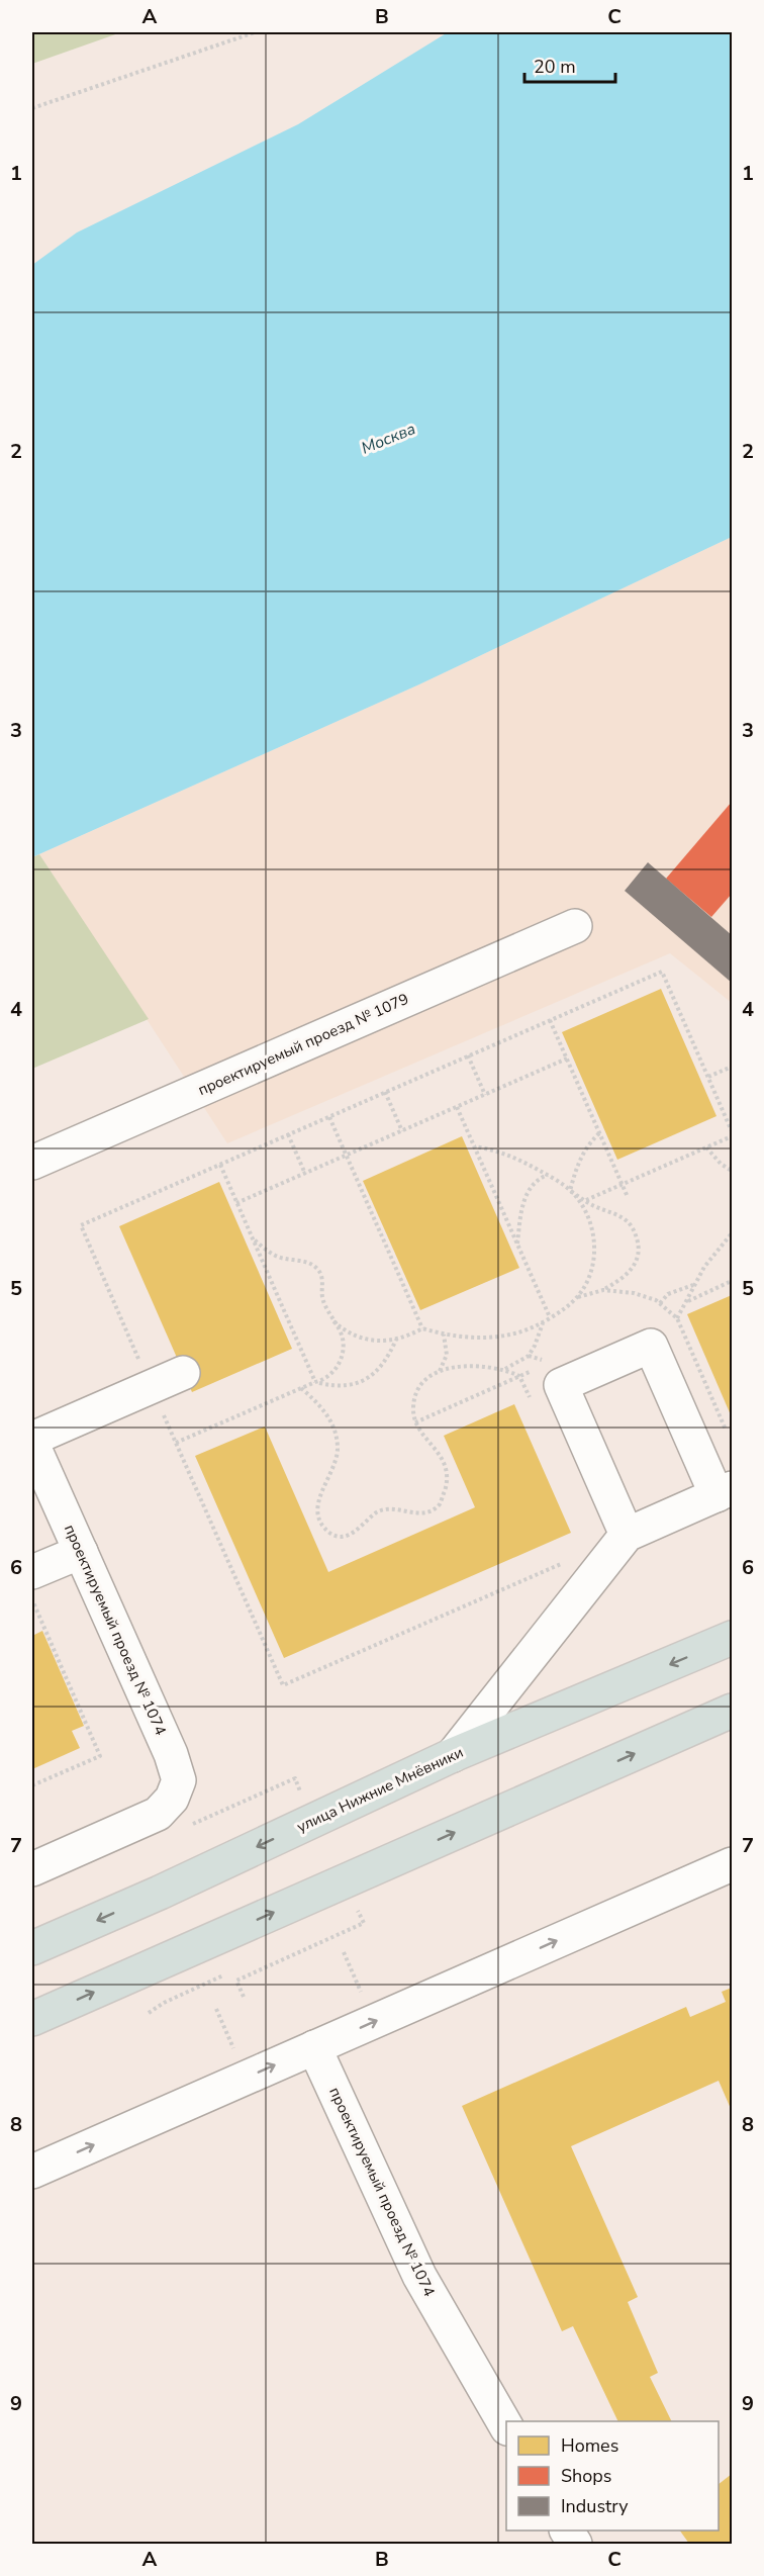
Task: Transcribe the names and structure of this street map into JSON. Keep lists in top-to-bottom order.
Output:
{
  "streets": {
    "main road": ["улица Нижние Мнёвники"],
    "street": ["проектируемый проезд № 1079", "проектируемый проезд № 1074"]
  },
  "water": ["Москва"],
  "legend": ["Homes", "Shops", "Industry"],
  "scale_bar": "20 m",
  "grid": {
    "columns": ["A", "B", "C"],
    "rows": [
      "1",
      "2",
      "3",
      "4",
      "5",
      "6",
      "7",
      "8",
      "9"
    ]
  }
}
